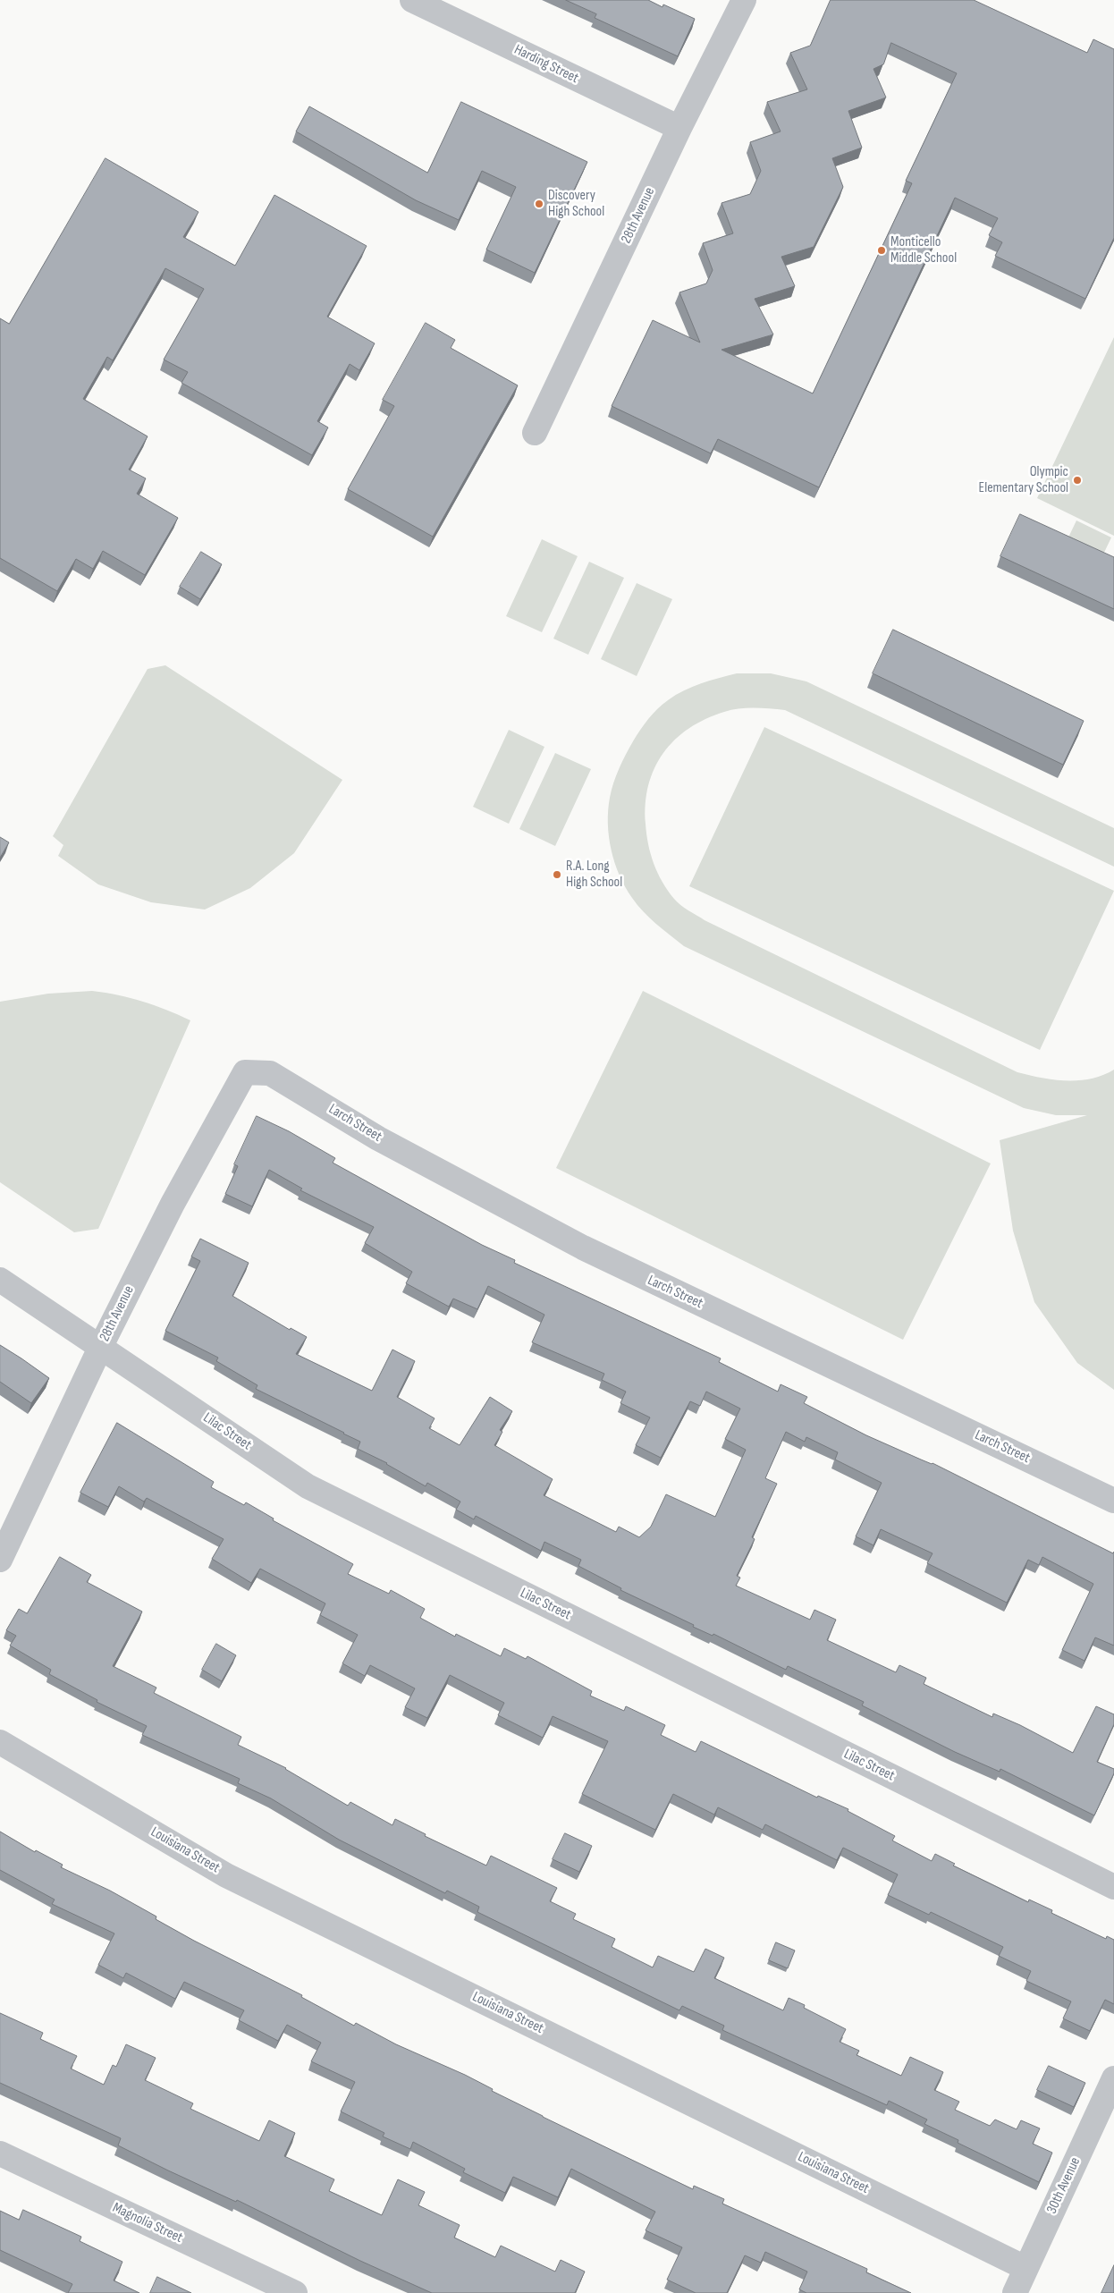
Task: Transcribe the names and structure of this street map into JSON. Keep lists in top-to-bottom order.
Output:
{
  "streets": {
    "street": [
      "Harding Street",
      "28th Avenue",
      "Larch Street",
      "Lilac Street",
      "Louisiana Street",
      "30th Avenue",
      "Magnolia Street"
    ]
  },
  "crossings": [
    ["Harding Street", "28th Avenue"],
    ["28th Avenue", "Larch Street"],
    ["28th Avenue", "Lilac Street"],
    ["Louisiana Street", "30th Avenue"]
  ],
  "places": [
    "Discovery High School",
    "Monticello Middle School",
    "Olympic Elementary School",
    "R.A. Long High School"
  ]
}
